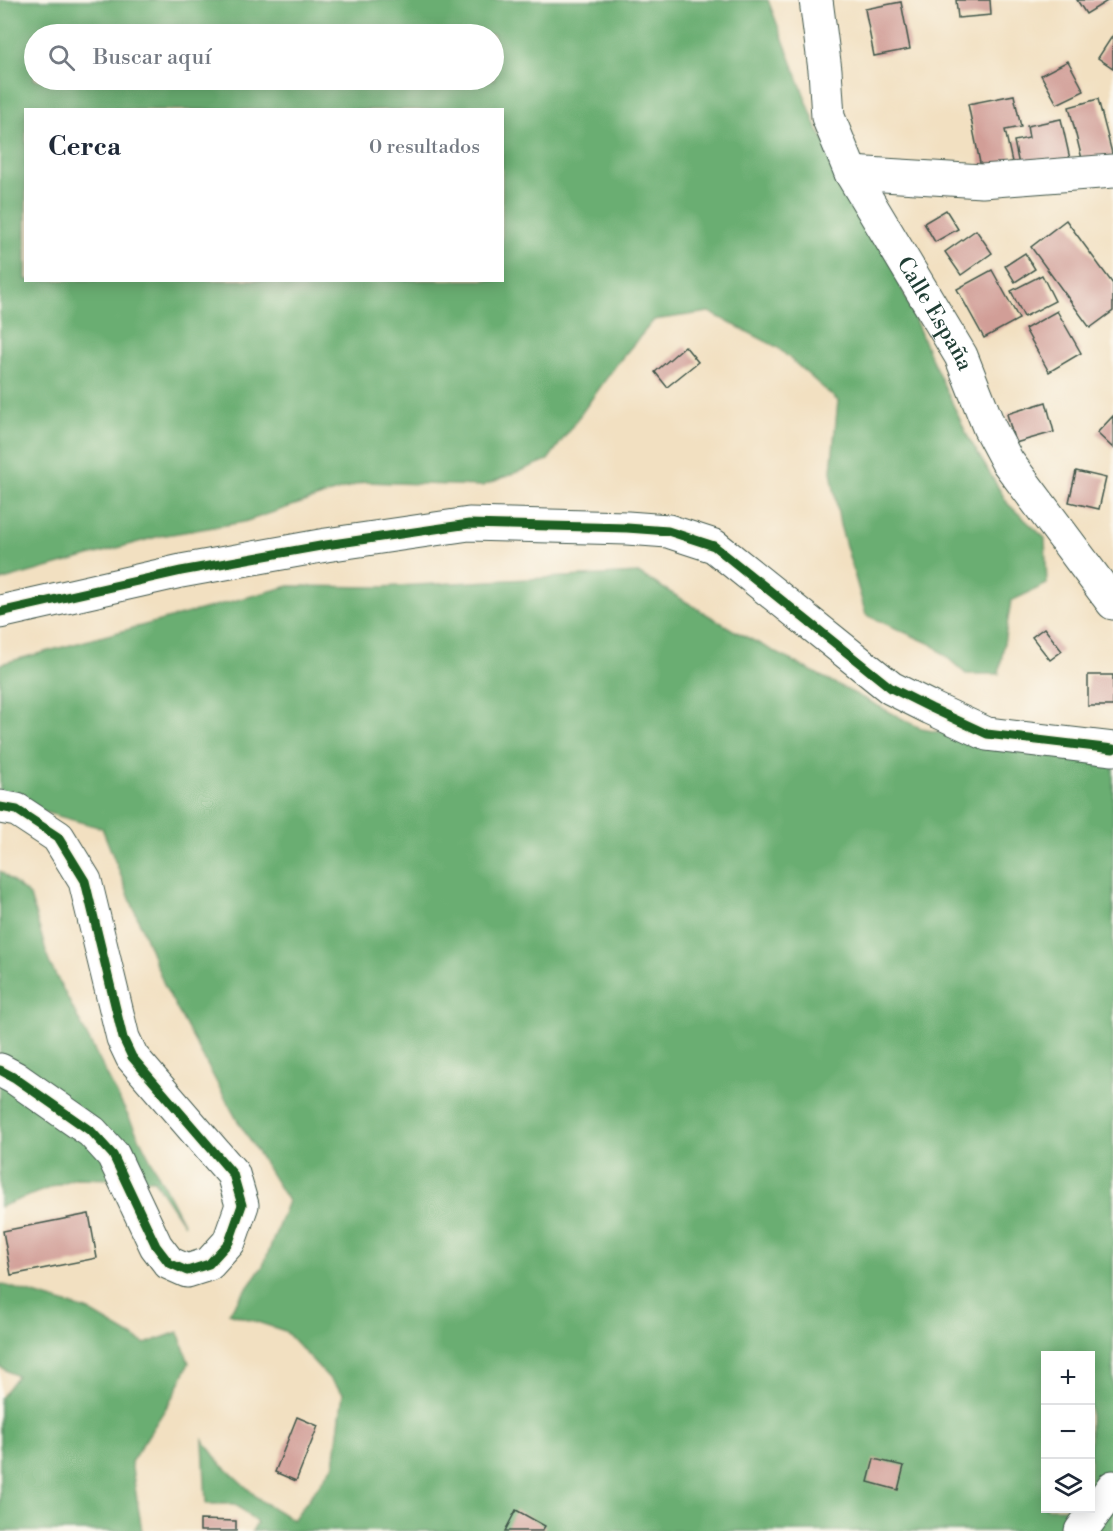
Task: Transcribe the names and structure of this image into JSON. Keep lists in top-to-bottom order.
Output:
{
  "streets": {
    "street": ["Calle España"]
  },
  "page": {
    "search": "Buscar aquí",
    "heading": ["Cerca", "0 resultados"],
    "map_buttons": ["+", "−"]
  }
}
